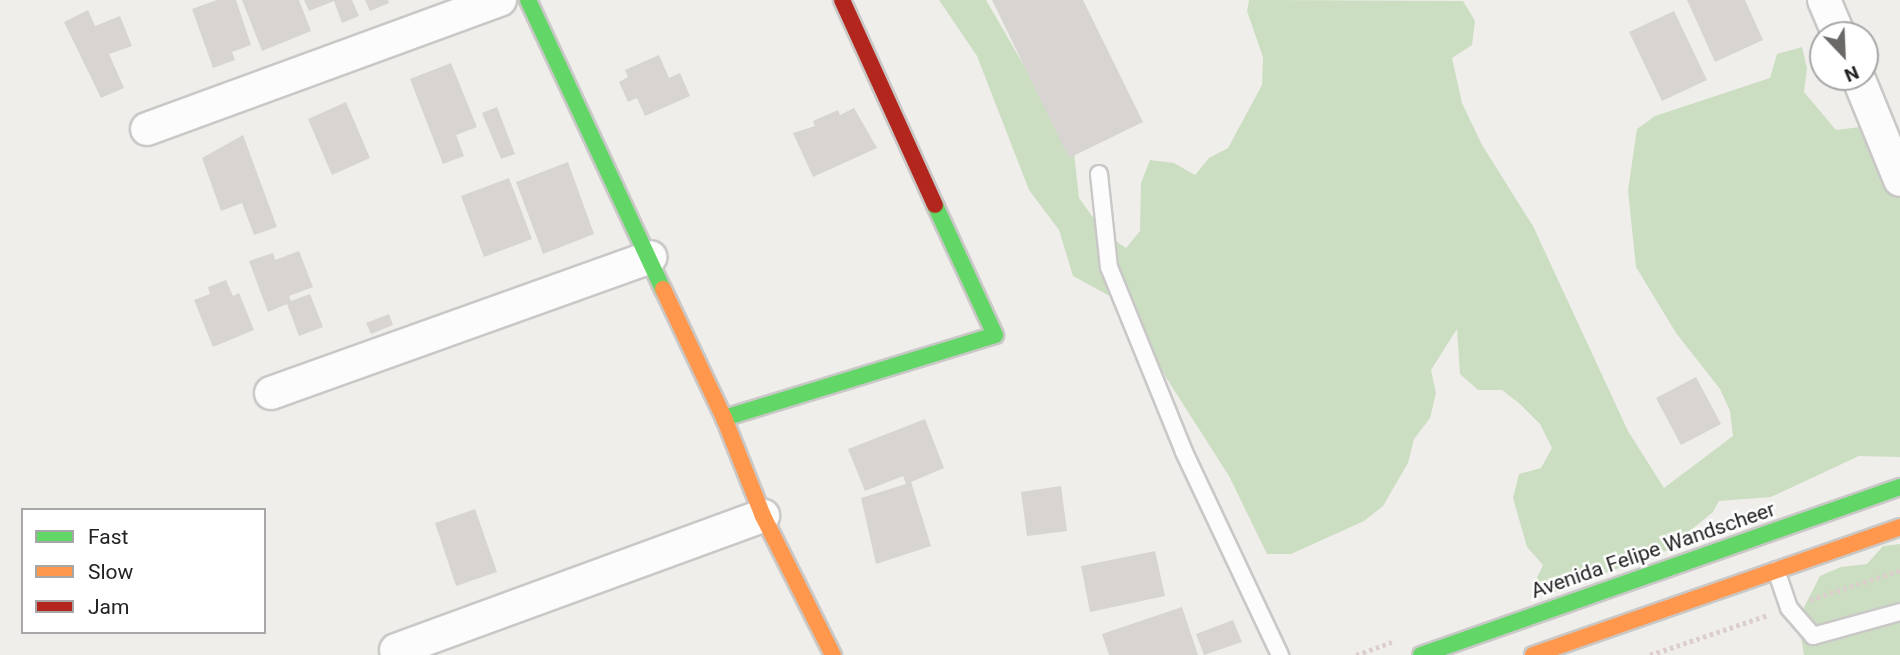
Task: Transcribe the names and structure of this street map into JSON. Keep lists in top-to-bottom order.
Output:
{
  "streets": {
    "street": ["Avenida Felipe Wandscheer"]
  },
  "legend": ["Fast", "Slow", "Jam"],
  "north": "bottom right"
}
